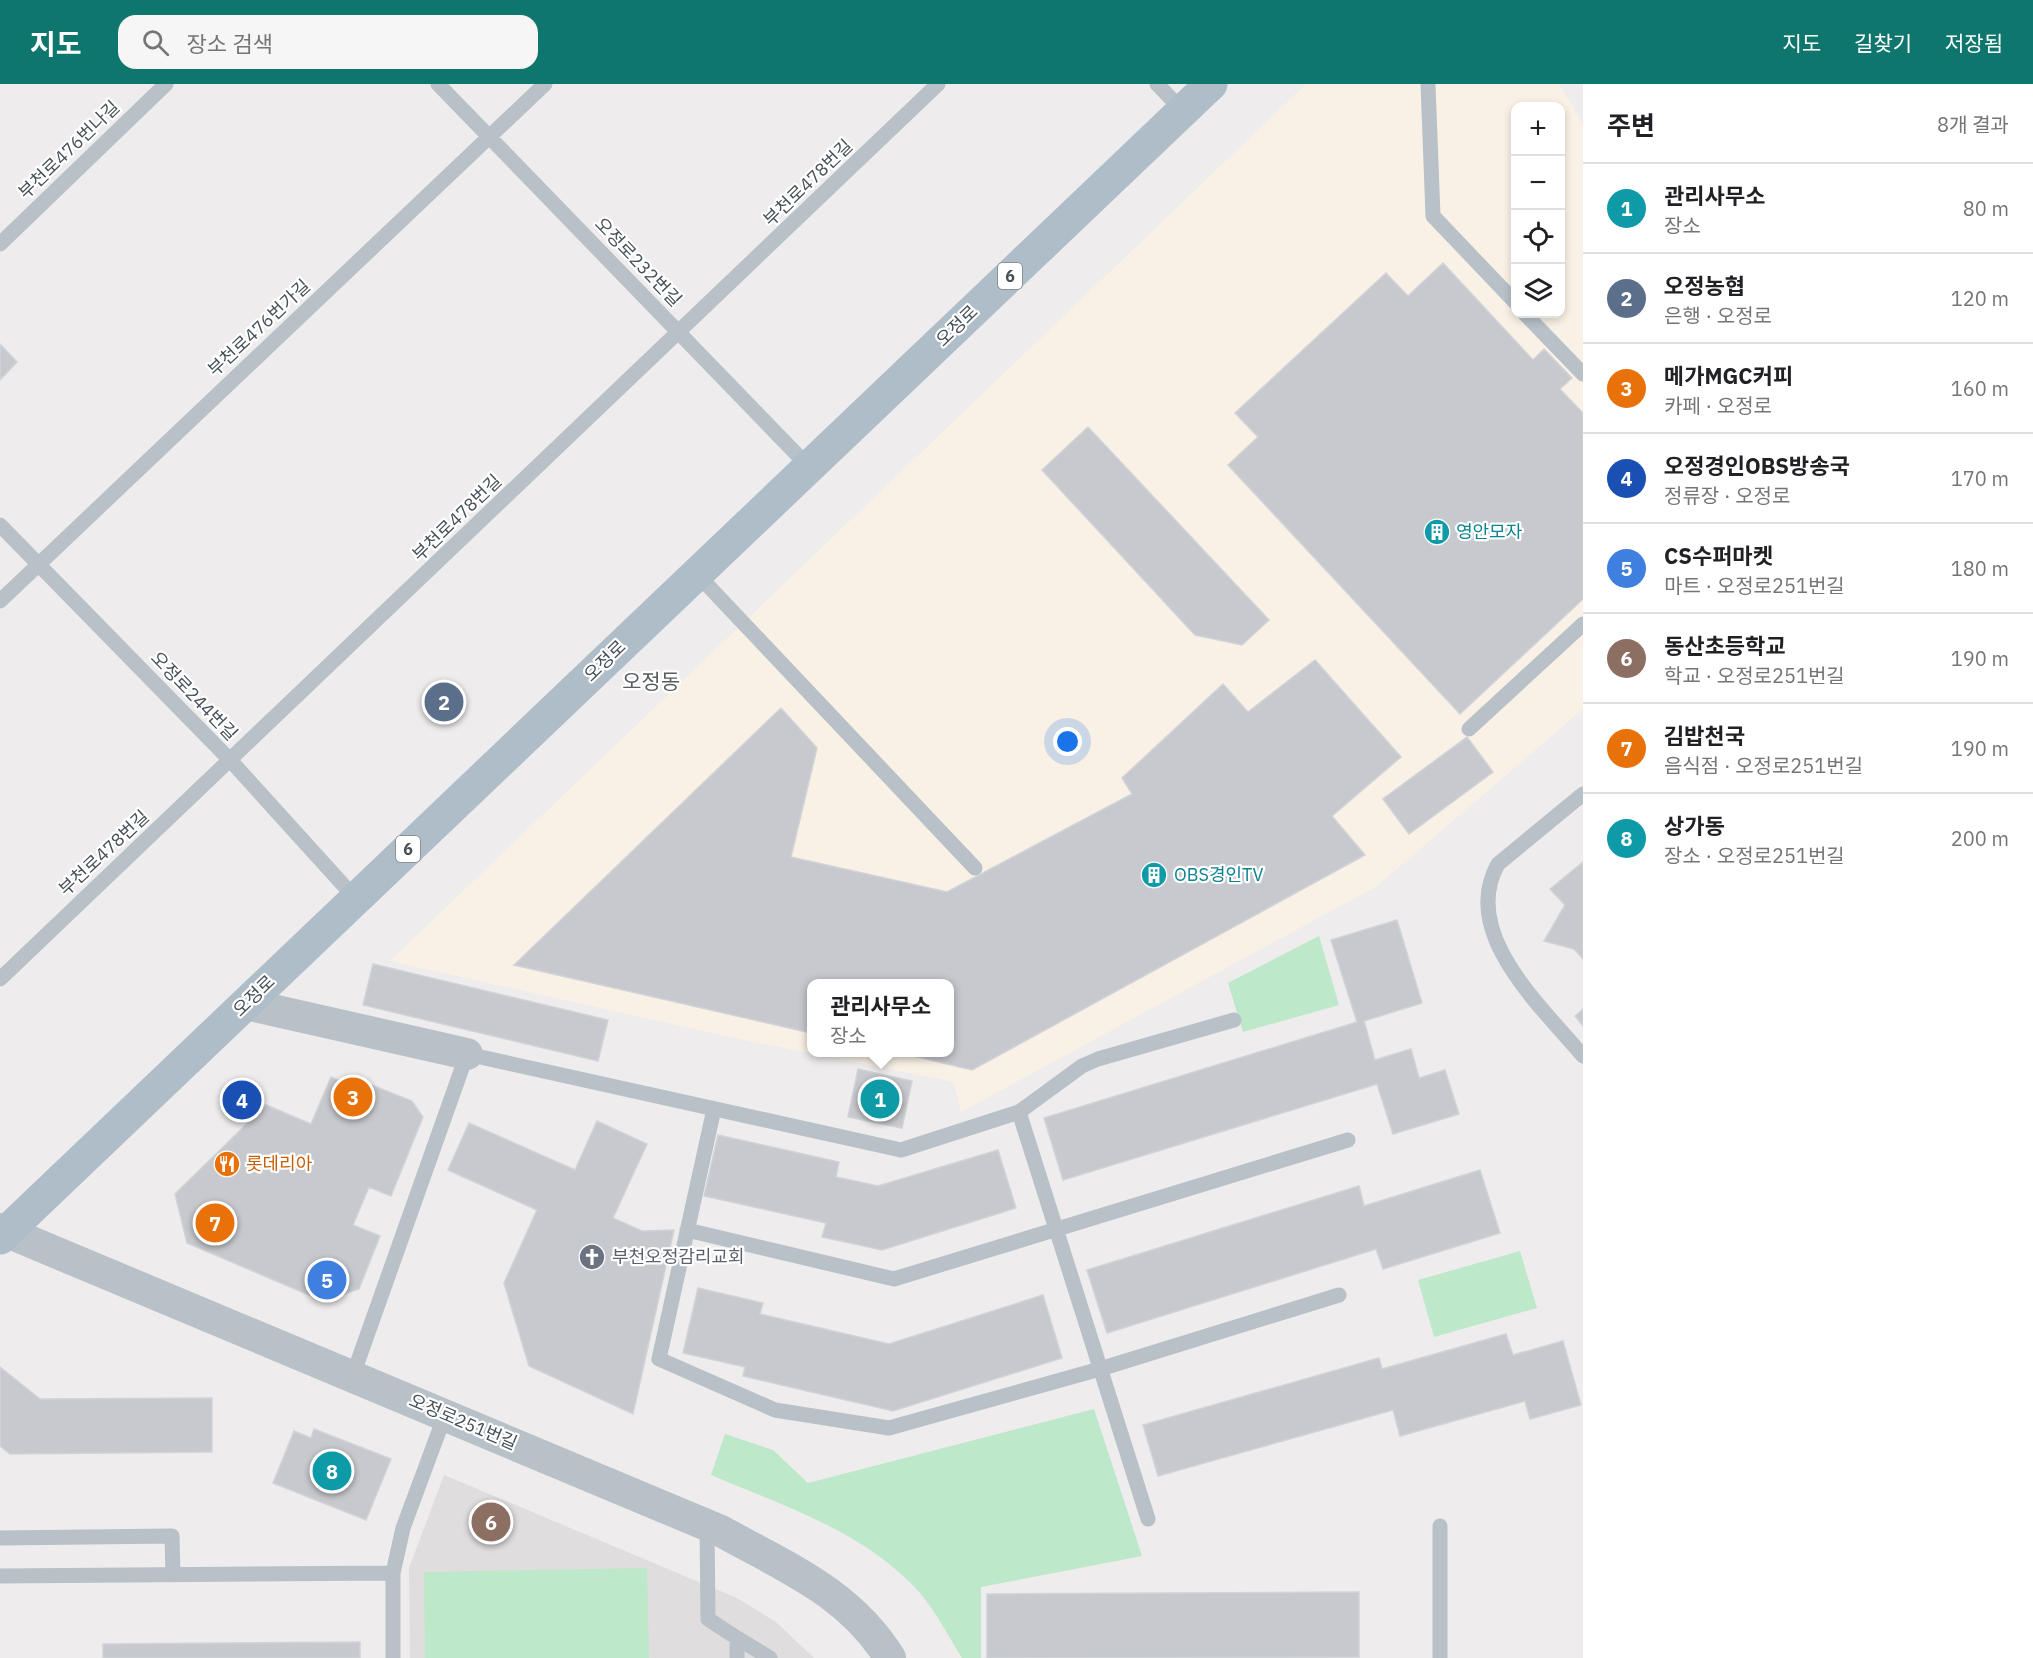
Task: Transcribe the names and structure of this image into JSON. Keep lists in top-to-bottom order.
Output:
{
  "streets": {
    "main road": ["6", "오정로"],
    "street": ["오정로251번길"],
    "lane": [
      "부천로476번나길",
      "부천로478번길",
      "오정로232번길",
      "부천로476번가길",
      "오정로244번길"
    ]
  },
  "crossings": [
    ["부천로478번길", "오정로232번길"],
    ["부천로478번길", "오정로244번길"],
    ["오정로232번길", "오정로"],
    ["오정로232번길", "부천로476번가길"],
    ["오정로", "오정로244번길"],
    ["오정로", "오정로251번길"],
    ["부천로476번가길", "오정로244번길"]
  ],
  "districts": ["오정동"],
  "places": {
    "building": ["영안모자", "OBS경인TV"],
    "restaurant": ["롯데리아"],
    "church": ["부천오정감리교회"]
  },
  "page": {
    "header": "지도",
    "search": "장소 검색",
    "nav": ["지도", "길찾기", "저장됨"],
    "heading": ["주변", "8개 결과"],
    "map_buttons": ["+", "−"],
    "list": [
      {
        "mark": "1",
        "name": "관리사무소",
        "note": "장소",
        "value": "80 m"
      },
      {
        "mark": "2",
        "name": "오정농협",
        "note": "은행 · 오정로",
        "value": "120 m"
      },
      {
        "mark": "3",
        "name": "메가MGC커피",
        "note": "카페 · 오정로",
        "value": "160 m"
      },
      {
        "mark": "4",
        "name": "오정경인OBS방송국",
        "note": "정류장 · 오정로",
        "value": "170 m"
      },
      {
        "mark": "5",
        "name": "CS수퍼마켓",
        "note": "마트 · 오정로251번길",
        "value": "180 m"
      },
      {
        "mark": "6",
        "name": "동산초등학교",
        "note": "학교 · 오정로251번길",
        "value": "190 m"
      },
      {
        "mark": "7",
        "name": "김밥천국",
        "note": "음식점 · 오정로251번길",
        "value": "190 m"
      },
      {
        "mark": "8",
        "name": "상가동",
        "note": "장소 · 오정로251번길",
        "value": "200 m"
      }
    ],
    "pins": [
      "2",
      "3",
      "1",
      "4",
      "7",
      "5",
      "8",
      "6"
    ],
    "popup": ["관리사무소", "장소"]
  }
}
